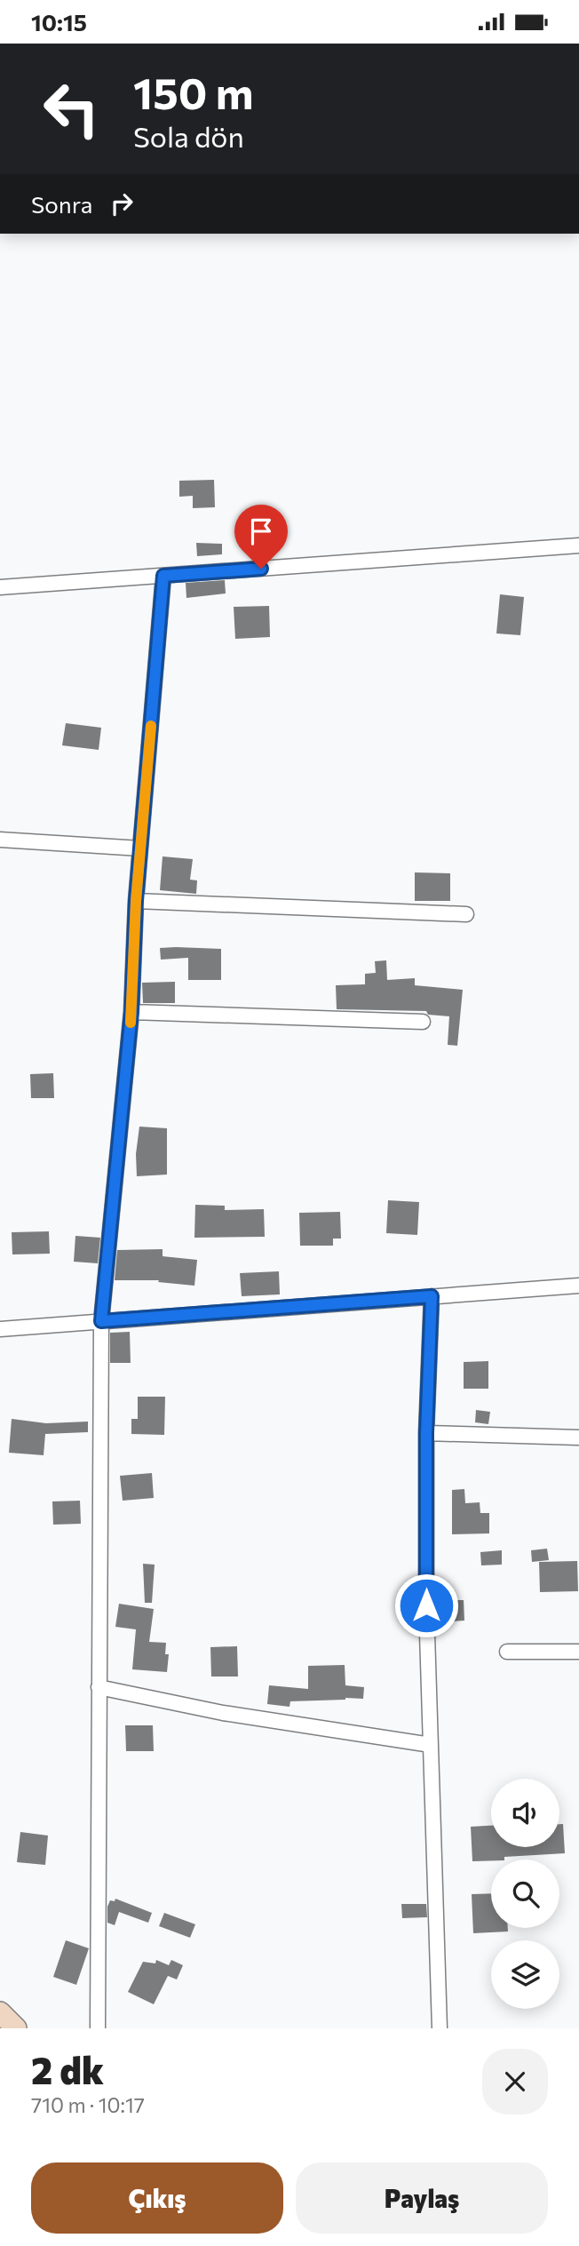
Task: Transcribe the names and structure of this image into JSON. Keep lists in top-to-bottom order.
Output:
{
  "page": {
    "status": "10:15",
    "turn": ["150 m", "Sola dön"],
    "then": "Sonra",
    "heading": ["2 dk", "710 m · 10:17"],
    "buttons": ["Çıkış", "Paylaş"]
  }
}
